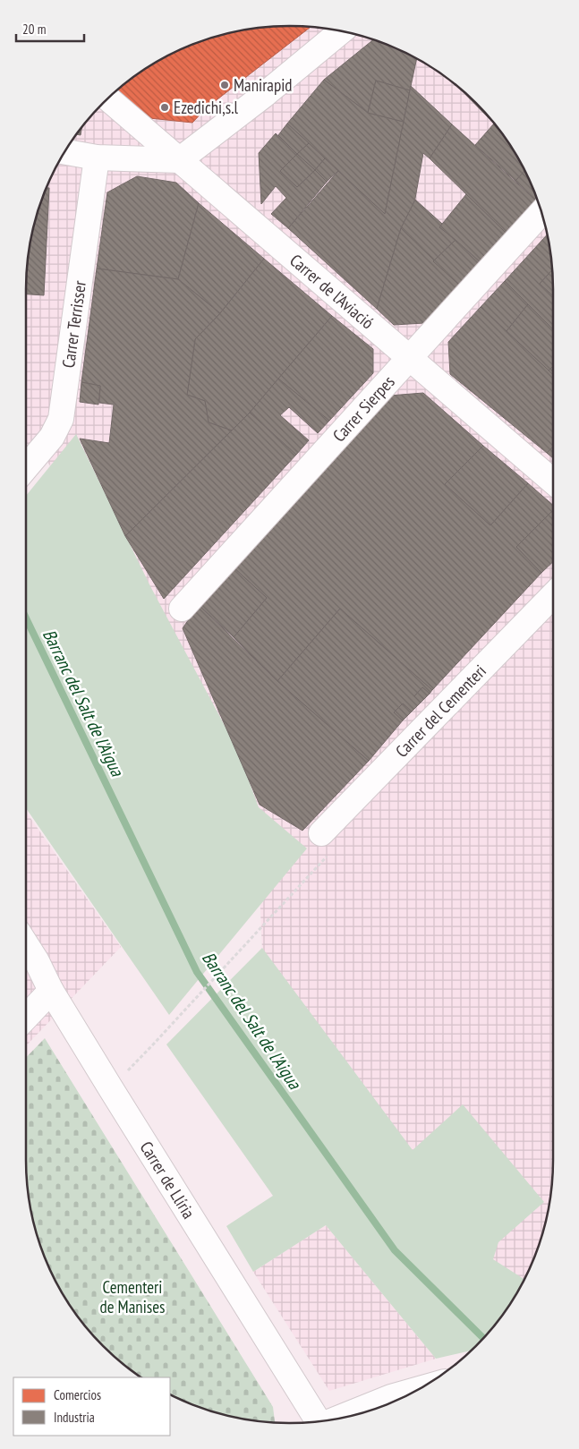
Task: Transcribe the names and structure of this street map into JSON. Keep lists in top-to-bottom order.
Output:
{
  "streets": {
    "street": [
      "Carrer de l’Aviació",
      "Carrer Terrisser",
      "Carrer Sierpes",
      "Carrer del Cementeri",
      "Carrer de Llíria"
    ]
  },
  "crossings": [
    ["Carrer de l’Aviació", "Carrer Sierpes"]
  ],
  "water": ["Barranc del Salt de l'Aigua"],
  "parks": ["Cementeri de Manises"],
  "places": ["Manirapid", "Ezedichi,s.l"],
  "legend": ["Comercios", "Industria"],
  "scale_bar": "20 m"
}
